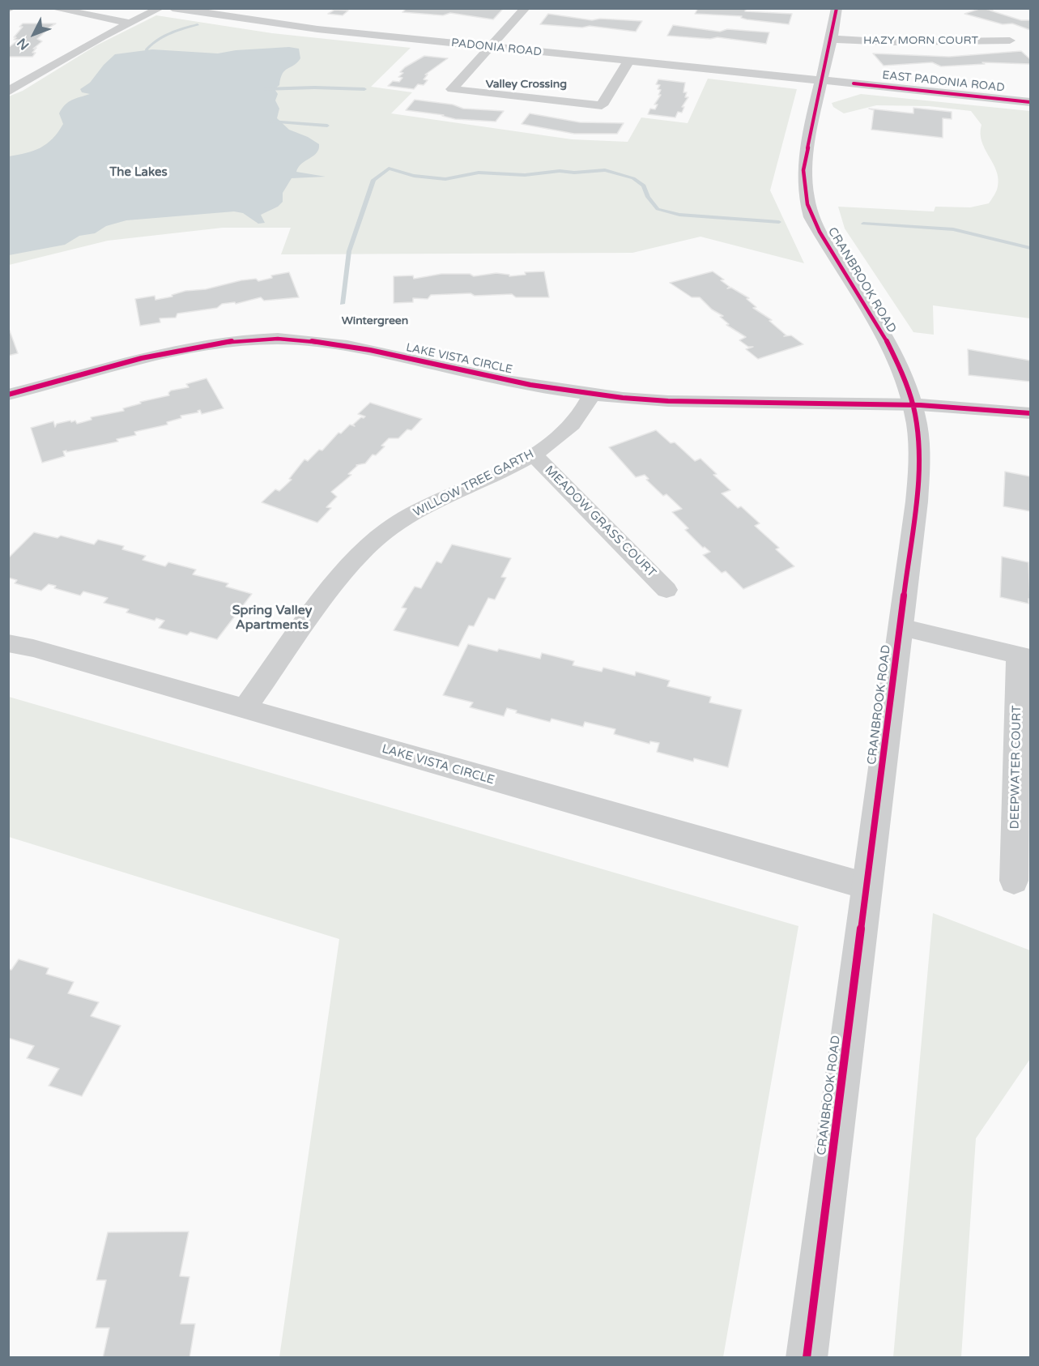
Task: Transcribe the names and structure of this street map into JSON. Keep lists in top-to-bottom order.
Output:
{
  "streets": {
    "street": [
      "HAZY MORN COURT",
      "PADONIA ROAD",
      "EAST PADONIA ROAD",
      "CRANBROOK ROAD",
      "LAKE VISTA CIRCLE",
      "WILLOW TREE GARTH",
      "MEADOW GRASS COURT",
      "DEEPWATER COURT"
    ]
  },
  "crossings": [
    ["PADONIA ROAD", "EAST PADONIA ROAD"],
    ["PADONIA ROAD", "CRANBROOK ROAD"],
    ["EAST PADONIA ROAD", "CRANBROOK ROAD"],
    ["CRANBROOK ROAD", "LAKE VISTA CIRCLE"],
    ["CRANBROOK ROAD", "DEEPWATER COURT"],
    ["LAKE VISTA CIRCLE", "WILLOW TREE GARTH"],
    ["WILLOW TREE GARTH", "MEADOW GRASS COURT"]
  ],
  "districts": [
    "Valley Crossing",
    "The Lakes",
    "Wintergreen",
    "Spring Valley Apartments"
  ],
  "north": "bottom left"
}
